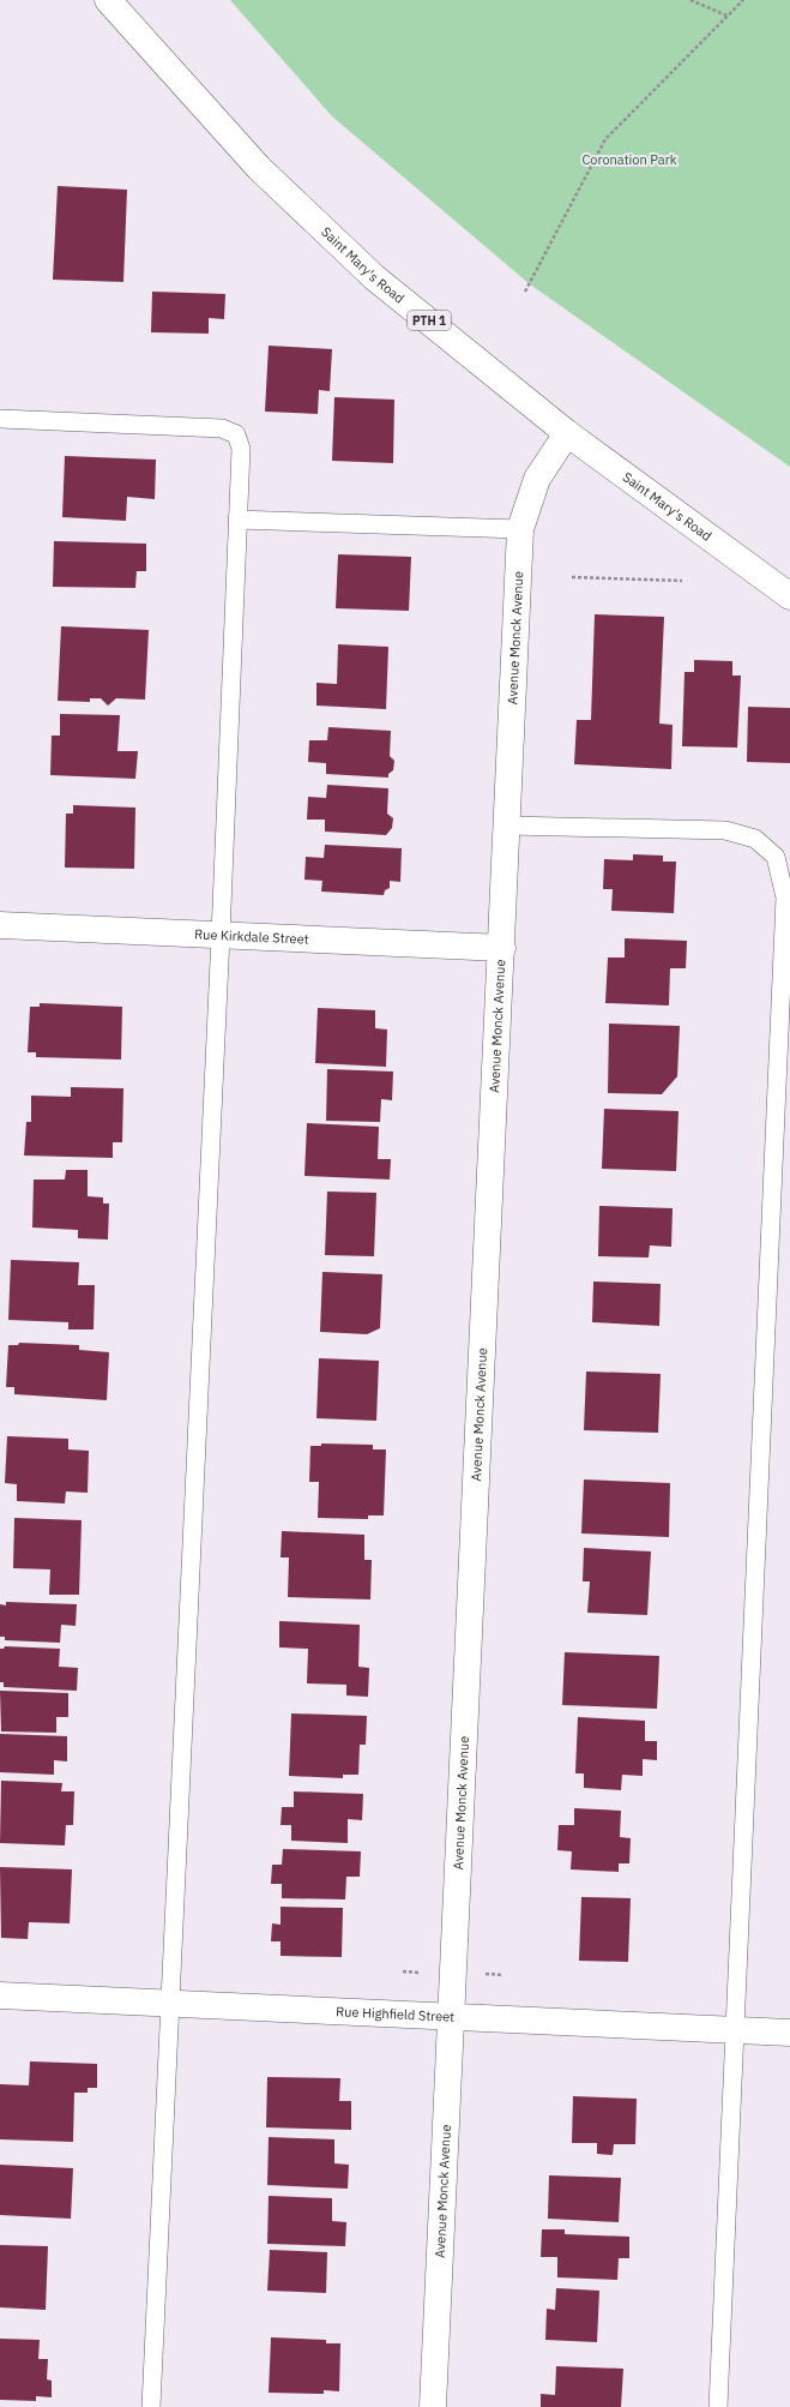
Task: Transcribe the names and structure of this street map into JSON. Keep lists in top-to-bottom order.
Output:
{
  "streets": {
    "main road": [
      "Saint Mary's Road",
      "PTH 1",
      "Avenue Monck Avenue",
      "Rue Kirkdale Street",
      "Rue Highfield Street"
    ]
  },
  "crossings": [
    ["Saint Mary's Road", "Avenue Monck Avenue"],
    ["Avenue Monck Avenue", "Rue Kirkdale Street"],
    ["Avenue Monck Avenue", "Rue Highfield Street"]
  ],
  "parks": ["Coronation Park"]
}
